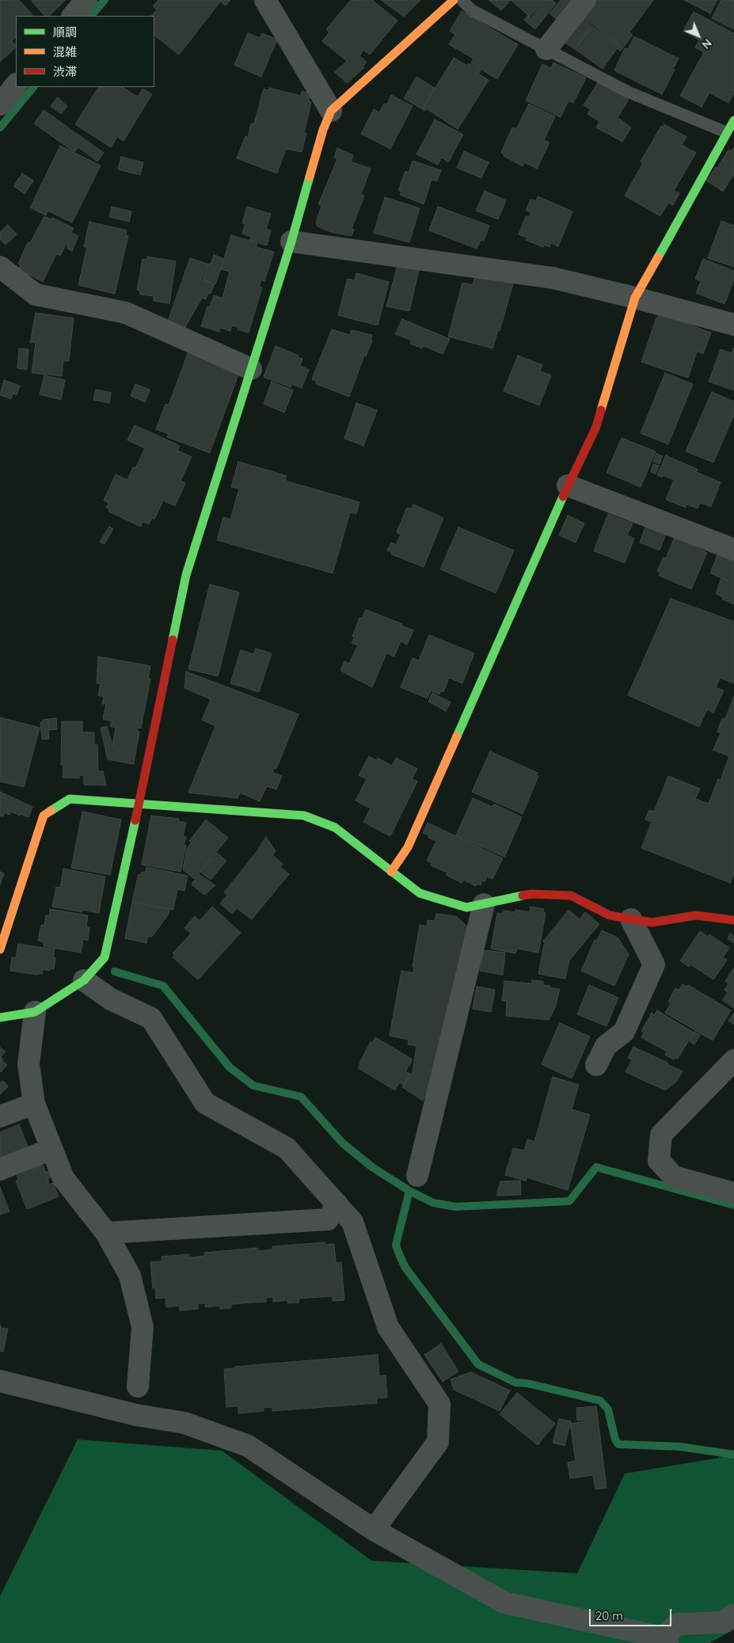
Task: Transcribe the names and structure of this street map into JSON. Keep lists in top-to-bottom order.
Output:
{
  "legend": ["順調", "混雑", "渋滞"],
  "scale_bar": "20 m",
  "north": "bottom right"
}
